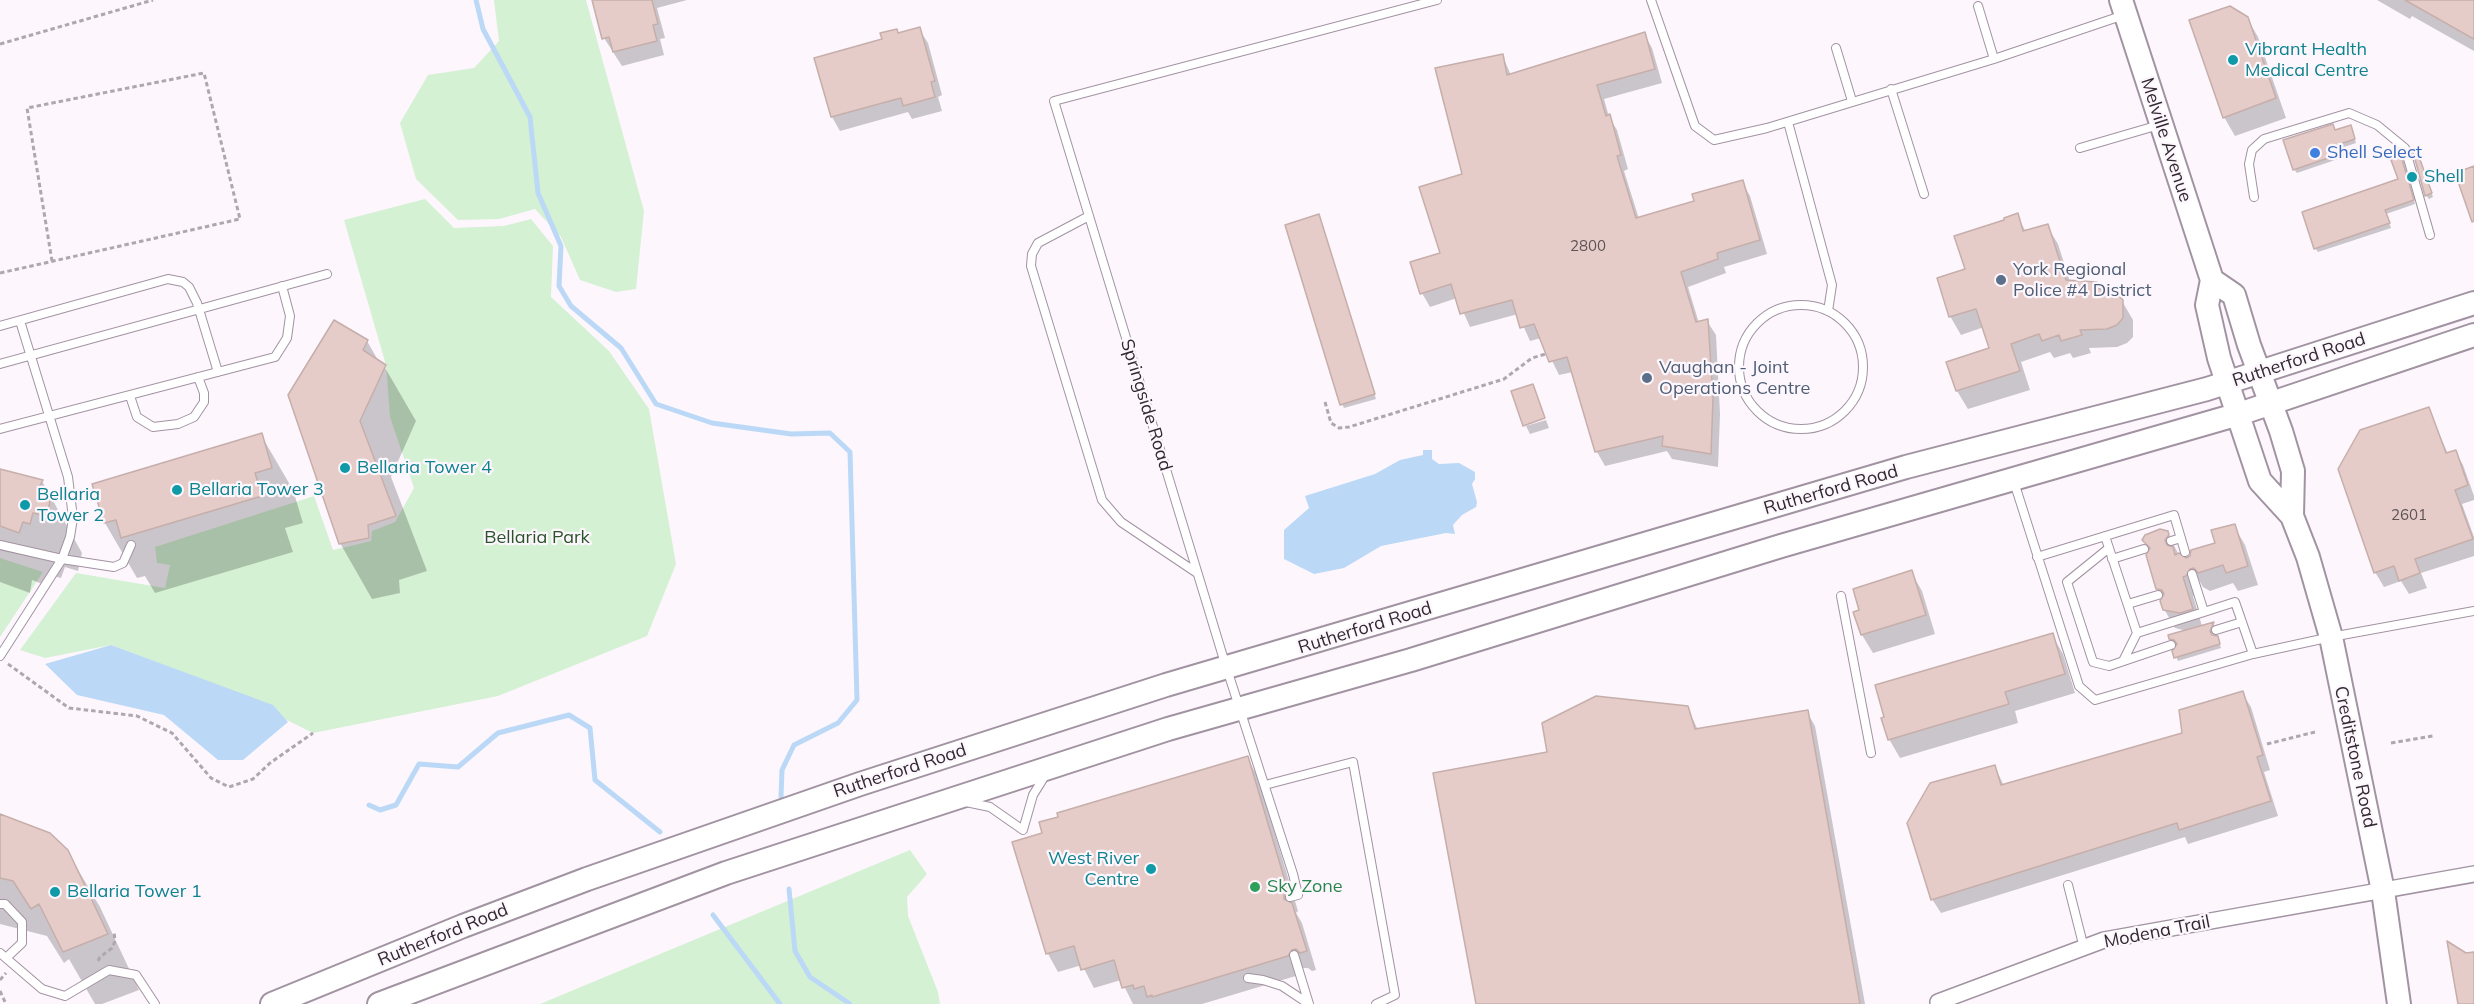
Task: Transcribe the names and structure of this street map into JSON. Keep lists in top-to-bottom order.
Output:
{
  "streets": {
    "main road": ["Melville Avenue", "Rutherford Road", "Creditstone Road"],
    "street": ["Modena Trail"],
    "lane": ["Springside Road"]
  },
  "crossings": [
    ["Melville Avenue", "Rutherford Road"],
    ["Melville Avenue", "Creditstone Road"],
    ["Rutherford Road", "Springside Road"],
    ["Rutherford Road", "Creditstone Road"],
    ["Creditstone Road", "Modena Trail"]
  ],
  "parks": ["Bellaria Park"],
  "places": [
    "Vibrant Health Medical Centre",
    "Shell Select",
    "Shell",
    "York Regional Police #4 District",
    "Vaughan - Joint Operations Centre",
    "Bellaria Tower 4",
    "Bellaria Tower 3",
    "Bellaria Tower 2",
    "West River Centre",
    "Sky Zone",
    "Bellaria Tower 1"
  ],
  "house_numbers": ["2800", "2601"]
}
